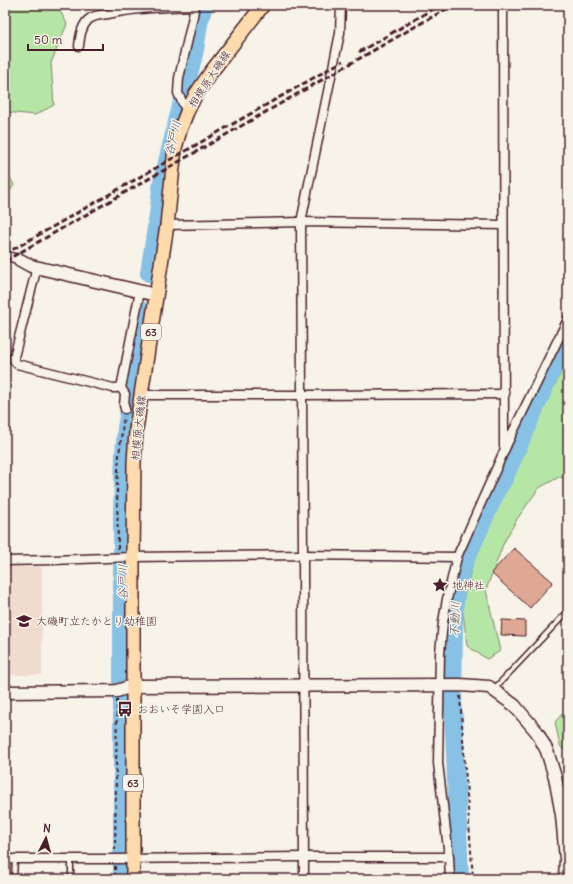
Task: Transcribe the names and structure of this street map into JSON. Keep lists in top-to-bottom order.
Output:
{
  "streets": {
    "main road": ["相模原大磯線", "63"]
  },
  "water": ["谷戸川", "不動川"],
  "places": {
    "place": ["地神社"],
    "school or university": ["大磯町立たかとり幼稚園"],
    "bus stop": ["おおいそ学園入口"]
  },
  "scale_bar": "50 m",
  "north": "top"
}
